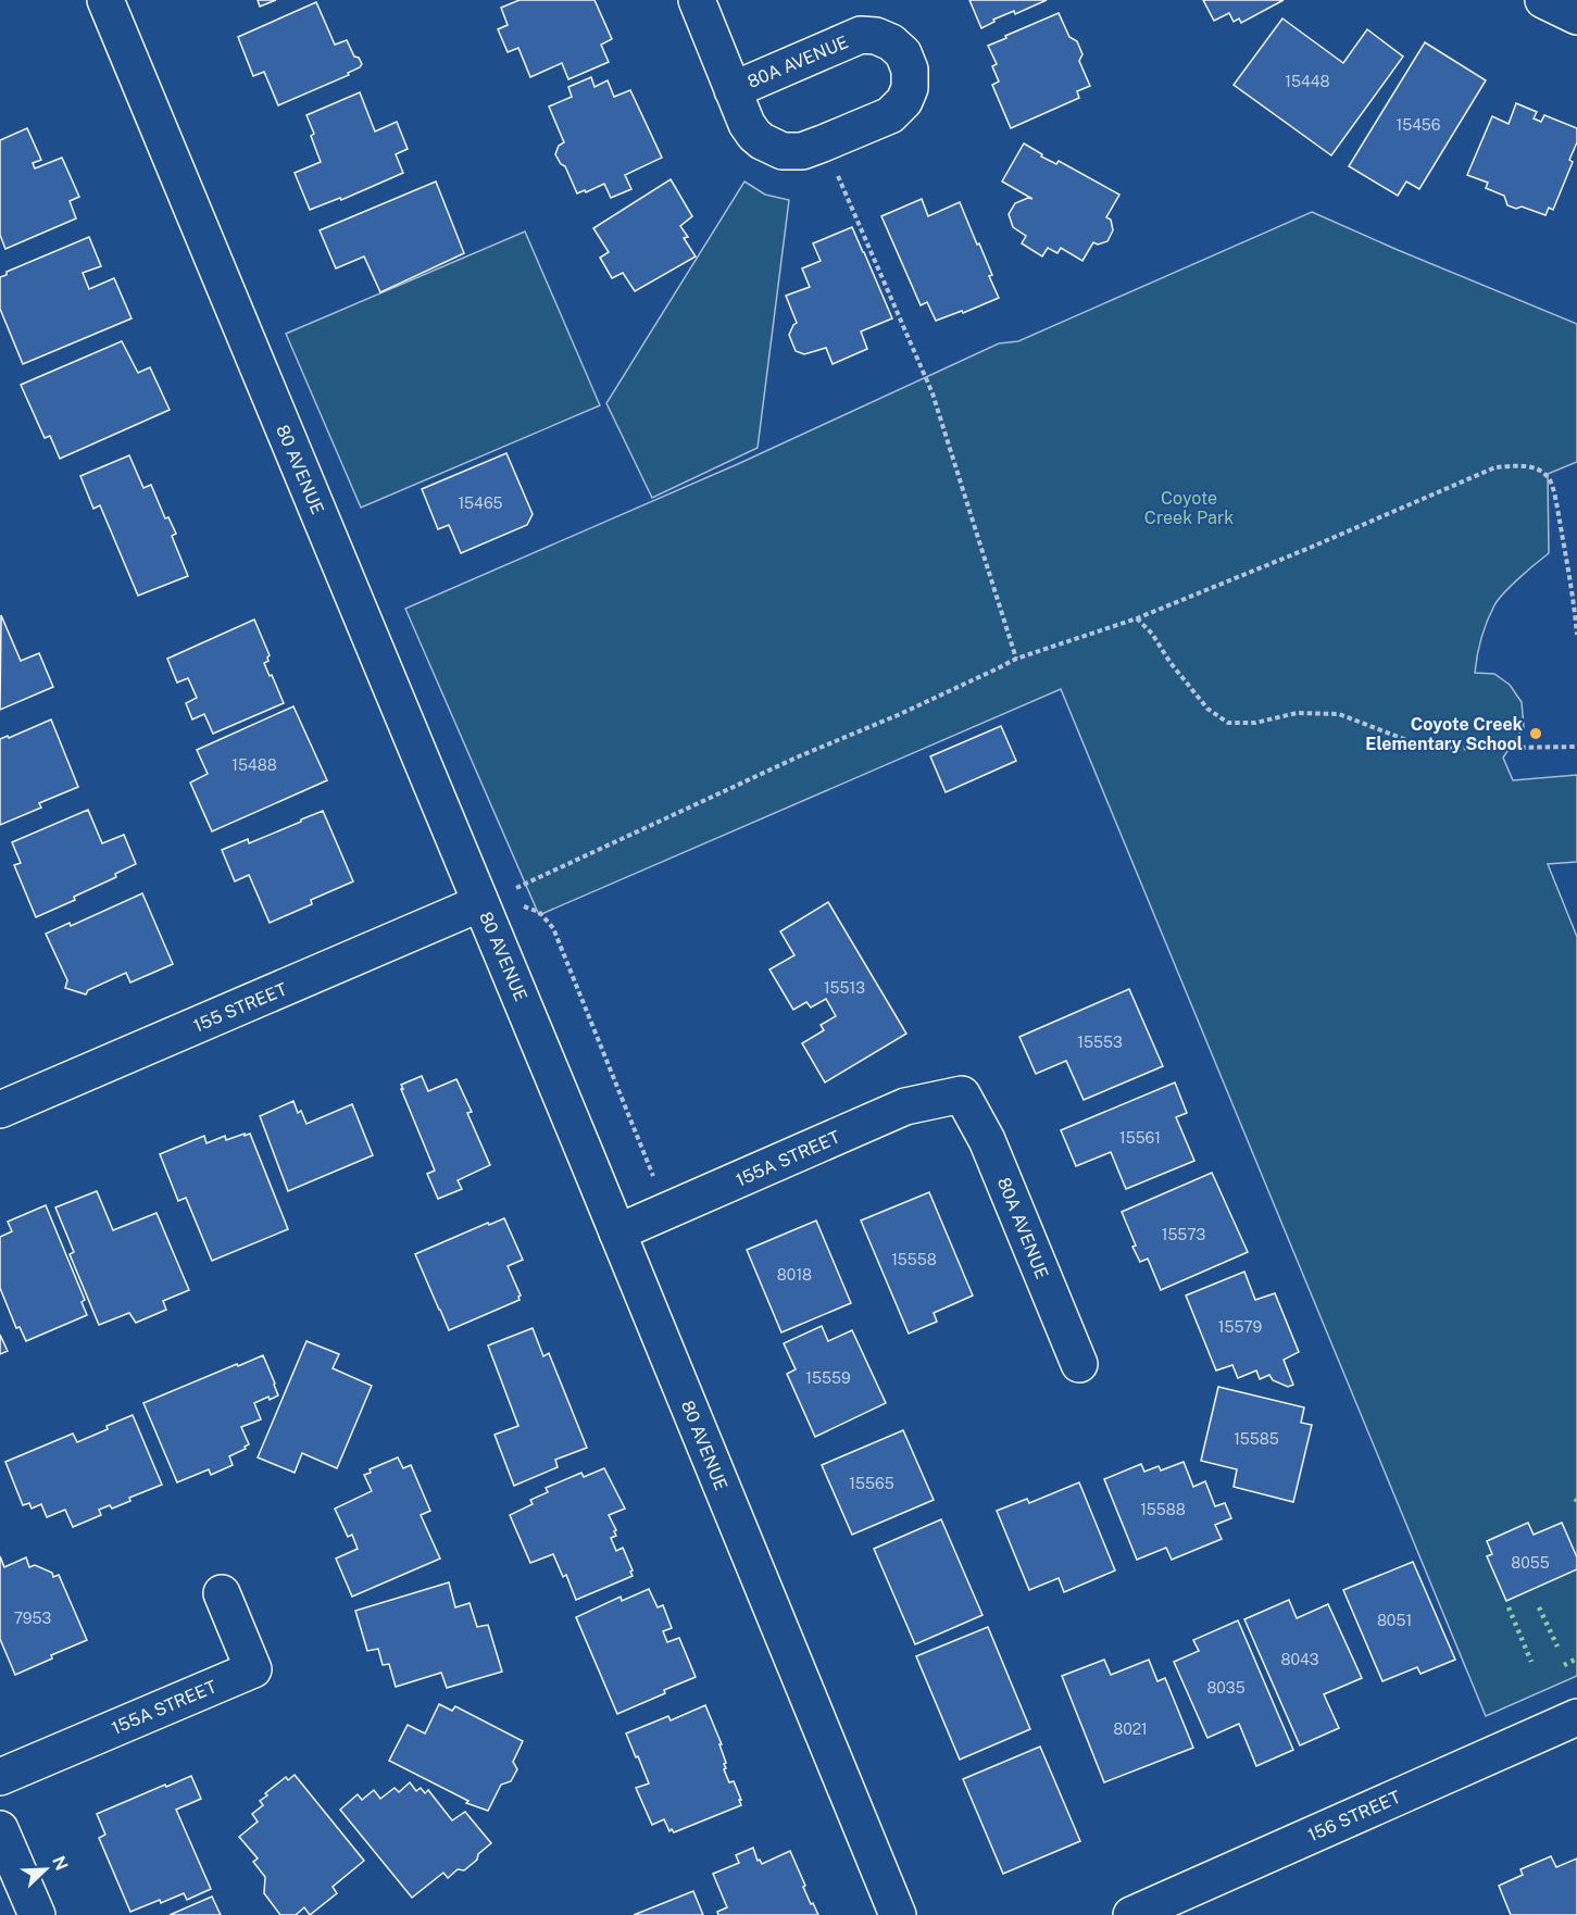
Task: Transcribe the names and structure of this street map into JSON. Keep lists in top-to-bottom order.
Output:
{
  "streets": {
    "street": [
      "80A AVENUE",
      "80 AVENUE",
      "155 STREET",
      "155A STREET",
      "156 STREET"
    ]
  },
  "crossings": [
    ["80A AVENUE", "155A STREET"],
    ["80 AVENUE", "155 STREET"],
    ["80 AVENUE", "155A STREET"]
  ],
  "parks": ["Coyote Creek Park"],
  "places": ["Coyote Creek Elementary School"],
  "house_numbers": [
    "15448",
    "15456",
    "15465",
    "15488",
    "15513",
    "15553",
    "15561",
    "15573",
    "15558",
    "8018",
    "15579",
    "15559",
    "15585",
    "15565",
    "15588",
    "8055",
    "7953",
    "8051",
    "8043",
    "8035",
    "8021"
  ],
  "north": "top right"
}
